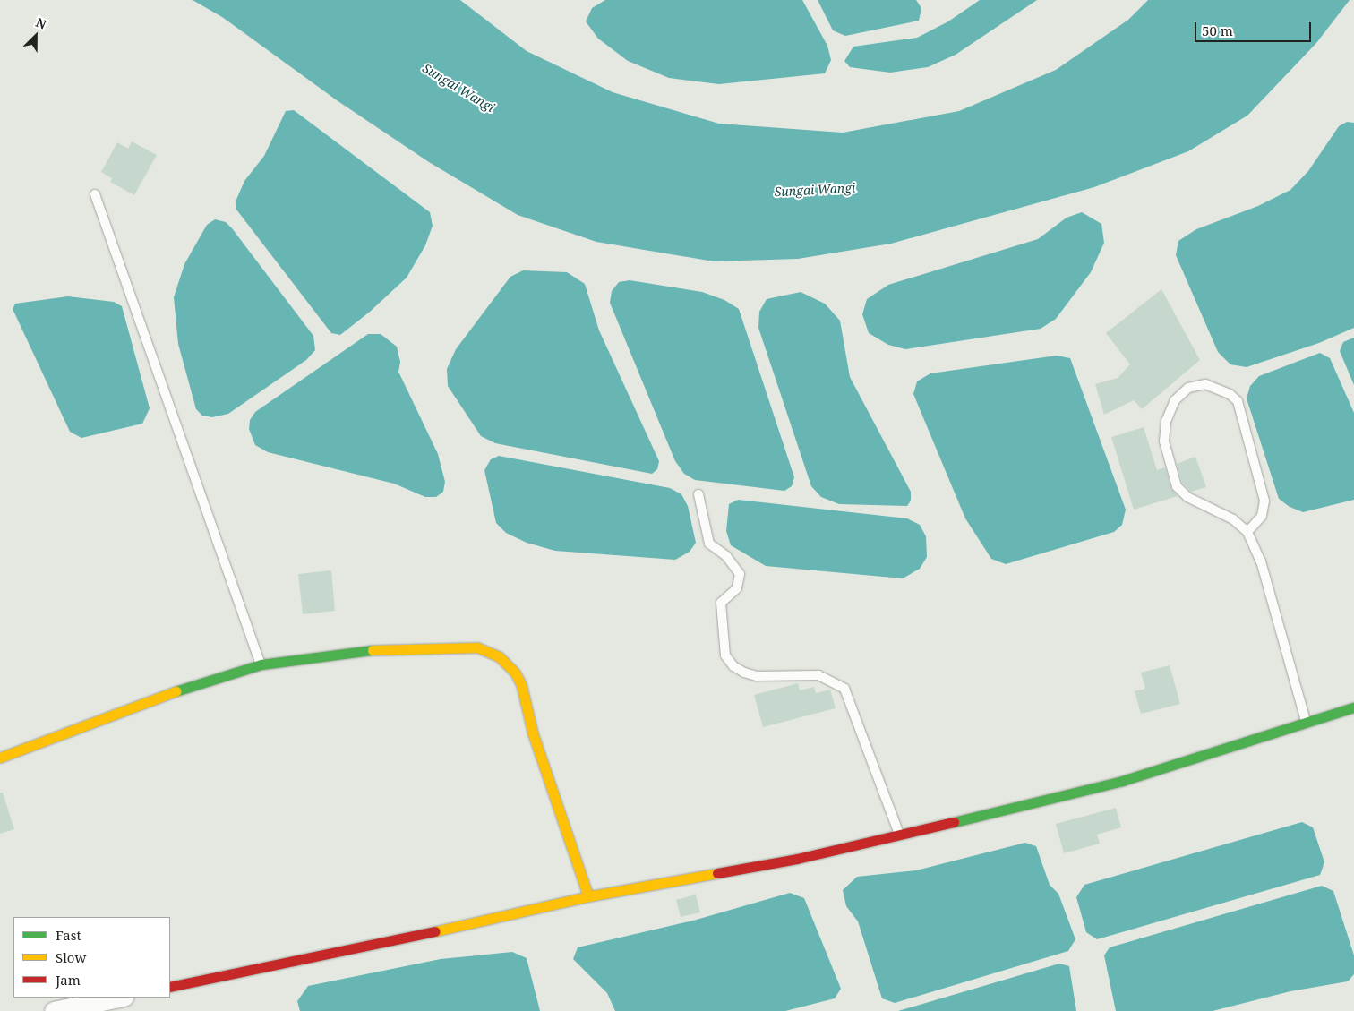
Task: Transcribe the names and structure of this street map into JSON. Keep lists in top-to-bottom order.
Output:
{
  "water": ["Sungai Wangi"],
  "legend": ["Fast", "Slow", "Jam"],
  "scale_bar": "50 m",
  "north": "top right"
}
